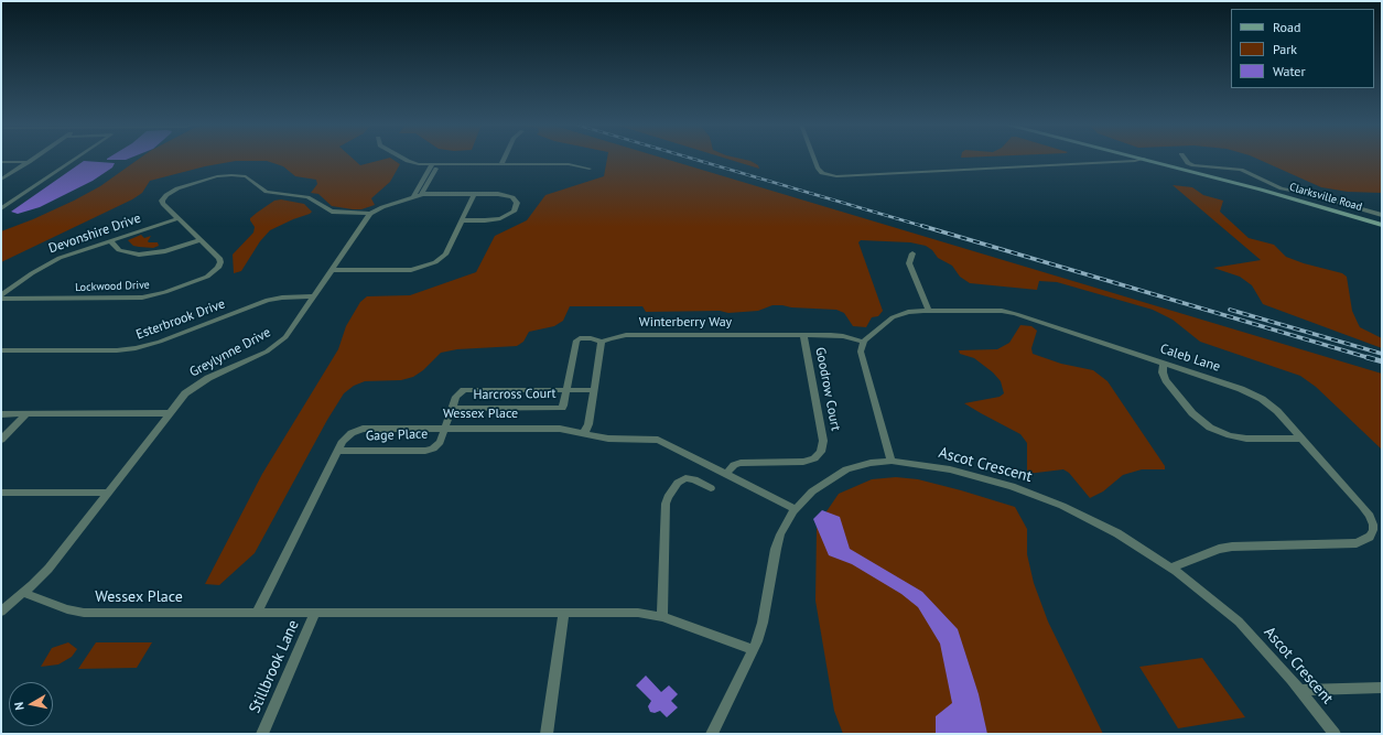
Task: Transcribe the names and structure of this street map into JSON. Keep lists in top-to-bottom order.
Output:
{
  "streets": {
    "street": [
      "Clarksville Road",
      "Devonshire Drive",
      "Lockwood Drive",
      "Esterbrook Drive",
      "Winterberry Way",
      "Greylynne Drive",
      "Caleb Lane",
      "Goodrow Court",
      "Harcross Court",
      "Wessex Place",
      "Gage Place",
      "Ascot Crescent",
      "Stillbrook Lane"
    ]
  },
  "crossings": [
    ["Devonshire Drive", "Lockwood Drive"],
    ["Lockwood Drive", "Greylynne Drive"],
    ["Esterbrook Drive", "Greylynne Drive"],
    ["Winterberry Way", "Caleb Lane"],
    ["Winterberry Way", "Goodrow Court"],
    ["Winterberry Way", "Harcross Court"],
    ["Greylynne Drive", "Wessex Place"],
    ["Caleb Lane", "Ascot Crescent"],
    ["Goodrow Court", "Wessex Place"],
    ["Harcross Court", "Gage Place"],
    ["Wessex Place", "Gage Place"],
    ["Wessex Place", "Ascot Crescent"],
    ["Wessex Place", "Stillbrook Lane"]
  ],
  "legend": ["Road", "Park", "Water"],
  "north": "left"
}
